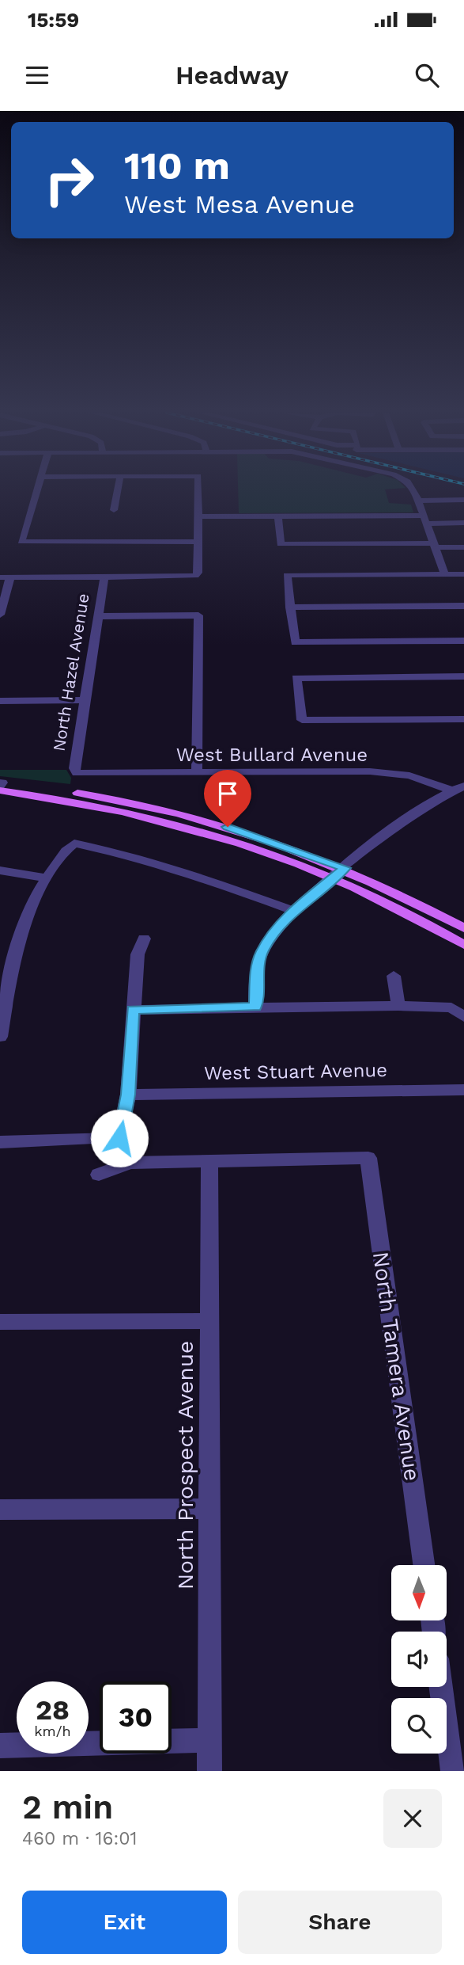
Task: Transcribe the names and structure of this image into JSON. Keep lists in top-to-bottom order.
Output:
{
  "streets": {
    "street": [
      "North Hazel Avenue",
      "West Bullard Avenue",
      "West Stuart Avenue",
      "North Tamera Avenue",
      "North Prospect Avenue"
    ]
  },
  "crossings": [
    ["North Hazel Avenue", "West Bullard Avenue"],
    ["North Tamera Avenue", "North Prospect Avenue"]
  ],
  "north": "bottom",
  "page": {
    "status": "15:59",
    "header": "Headway",
    "turn": ["110 m", "West Mesa Avenue"],
    "speed": "28 km/h",
    "limit": "30",
    "heading": ["2 min", "460 m · 16:01"],
    "buttons": ["Exit", "Share"]
  }
}
